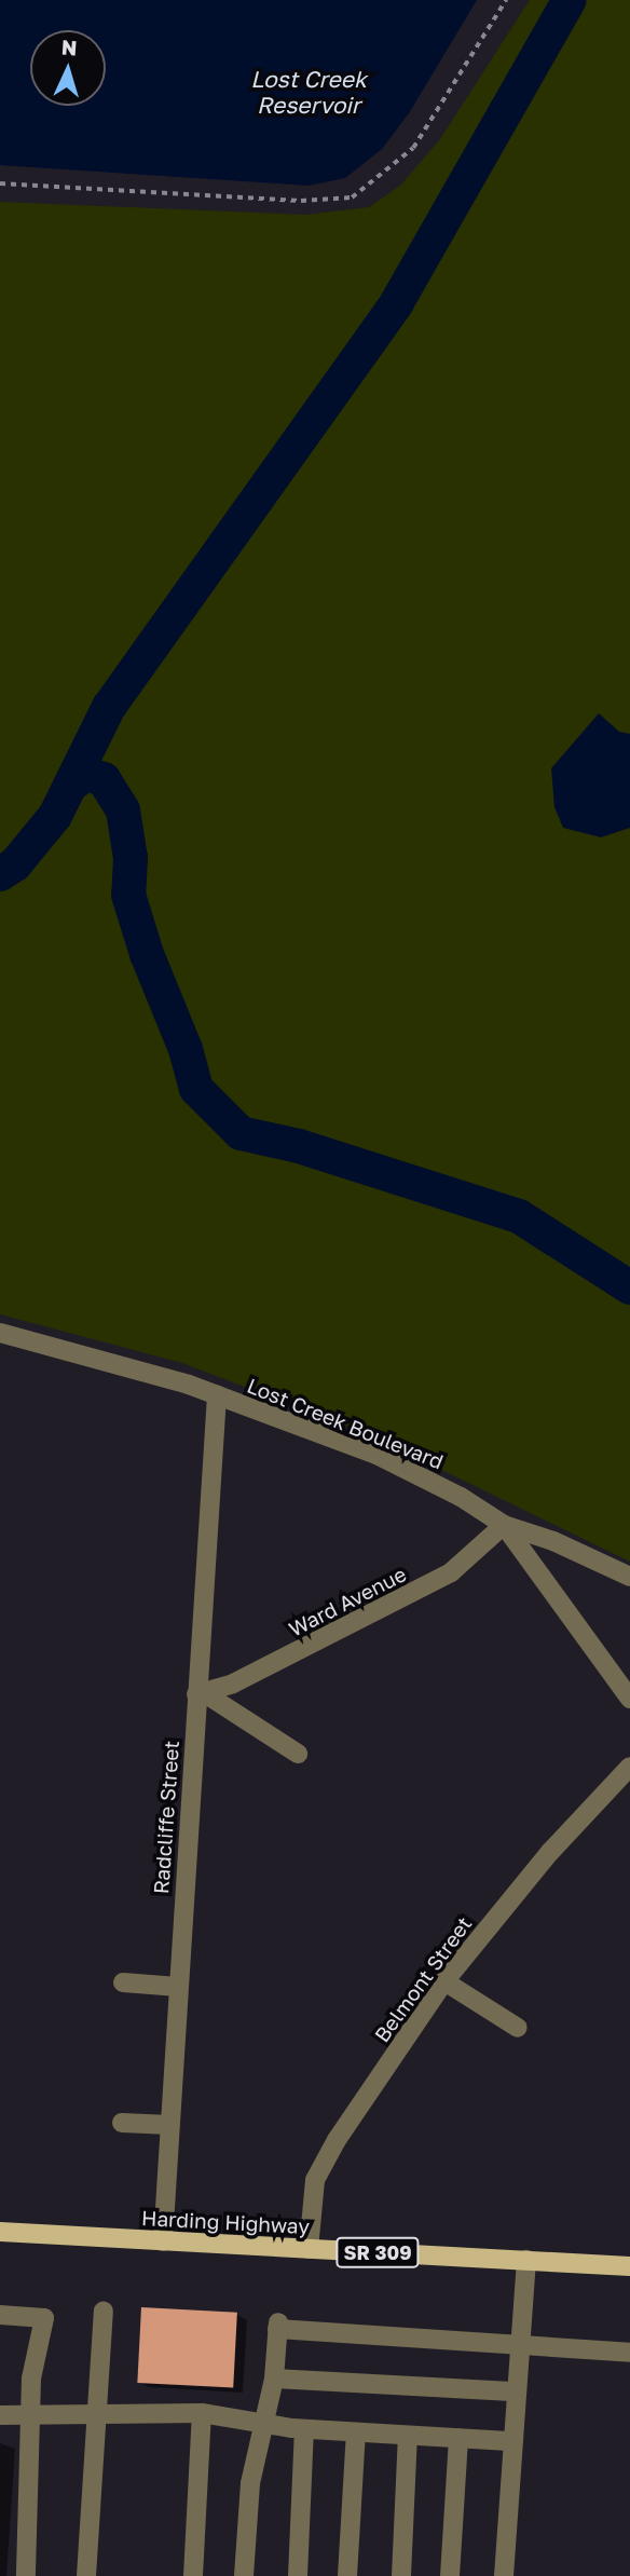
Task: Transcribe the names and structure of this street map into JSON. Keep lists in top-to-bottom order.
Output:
{
  "streets": {
    "main road": ["Harding Highway", "SR 309"],
    "street": [
      "Lost Creek Boulevard",
      "Ward Avenue",
      "Radcliffe Street",
      "Belmont Street"
    ]
  },
  "crossings": [
    ["Lost Creek Boulevard", "Ward Avenue"],
    ["Lost Creek Boulevard", "Radcliffe Street"],
    ["Ward Avenue", "Radcliffe Street"],
    ["Radcliffe Street", "Harding Highway"],
    ["Belmont Street", "Harding Highway"]
  ],
  "water": ["Lost Creek Reservoir"],
  "north": "top"
}
